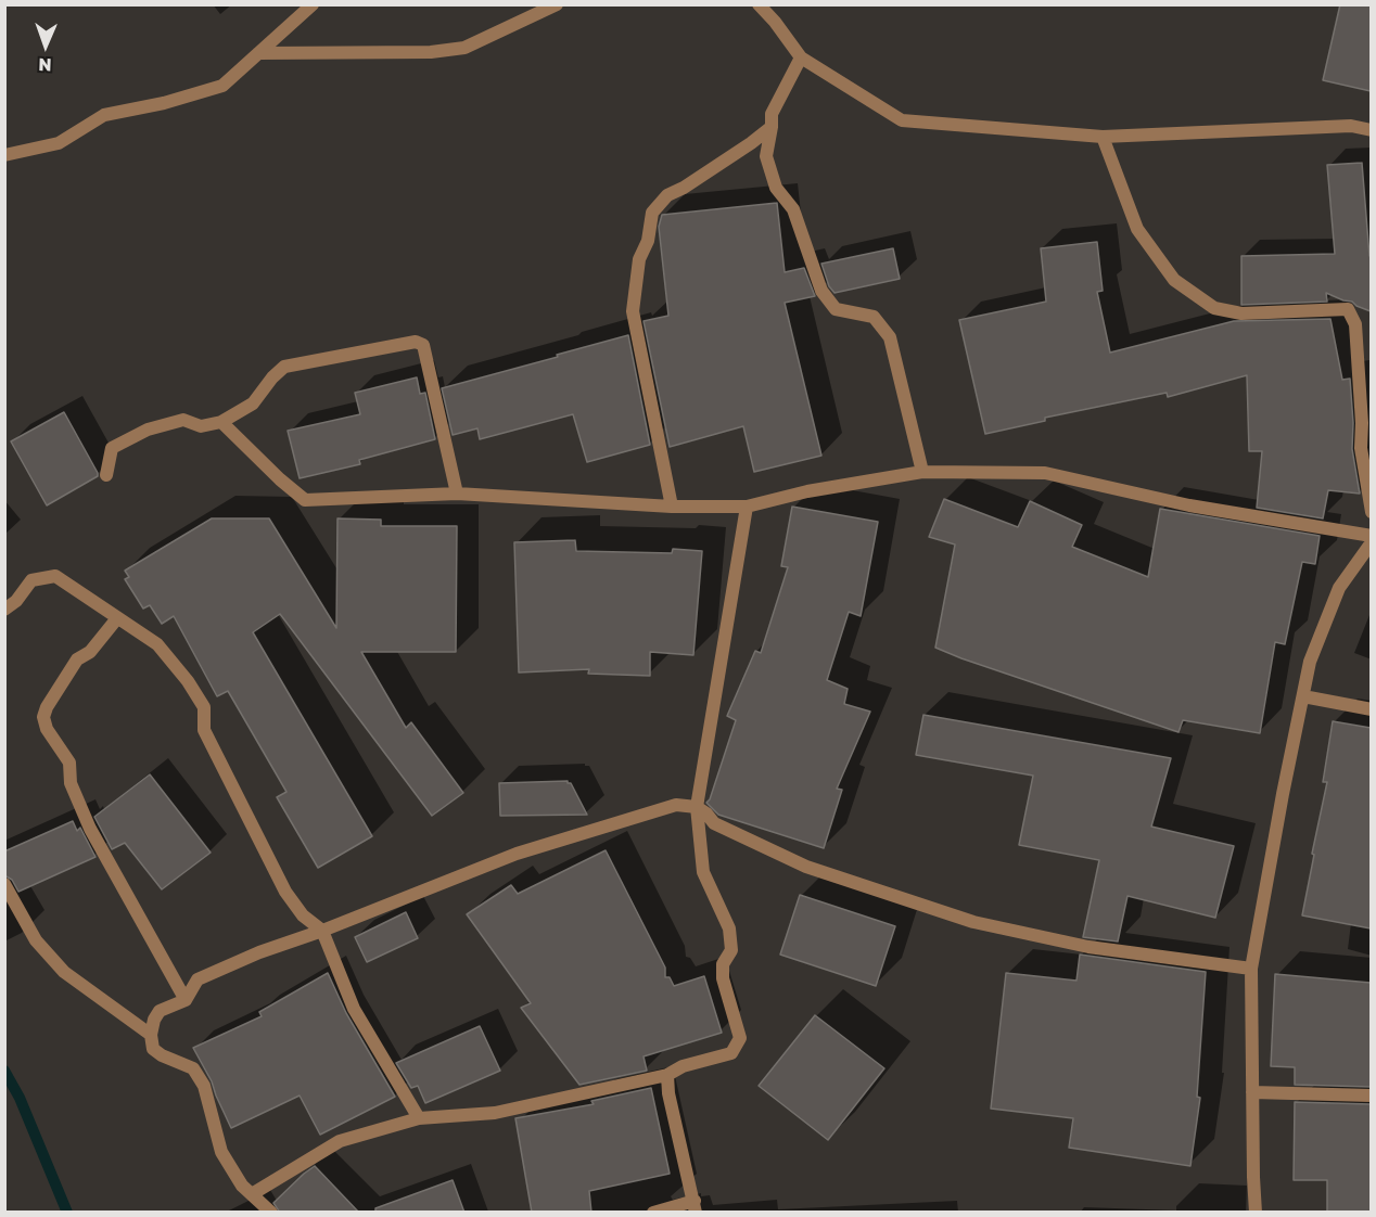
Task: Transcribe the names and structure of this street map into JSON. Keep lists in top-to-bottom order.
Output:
{
  "north": "bottom"
}
